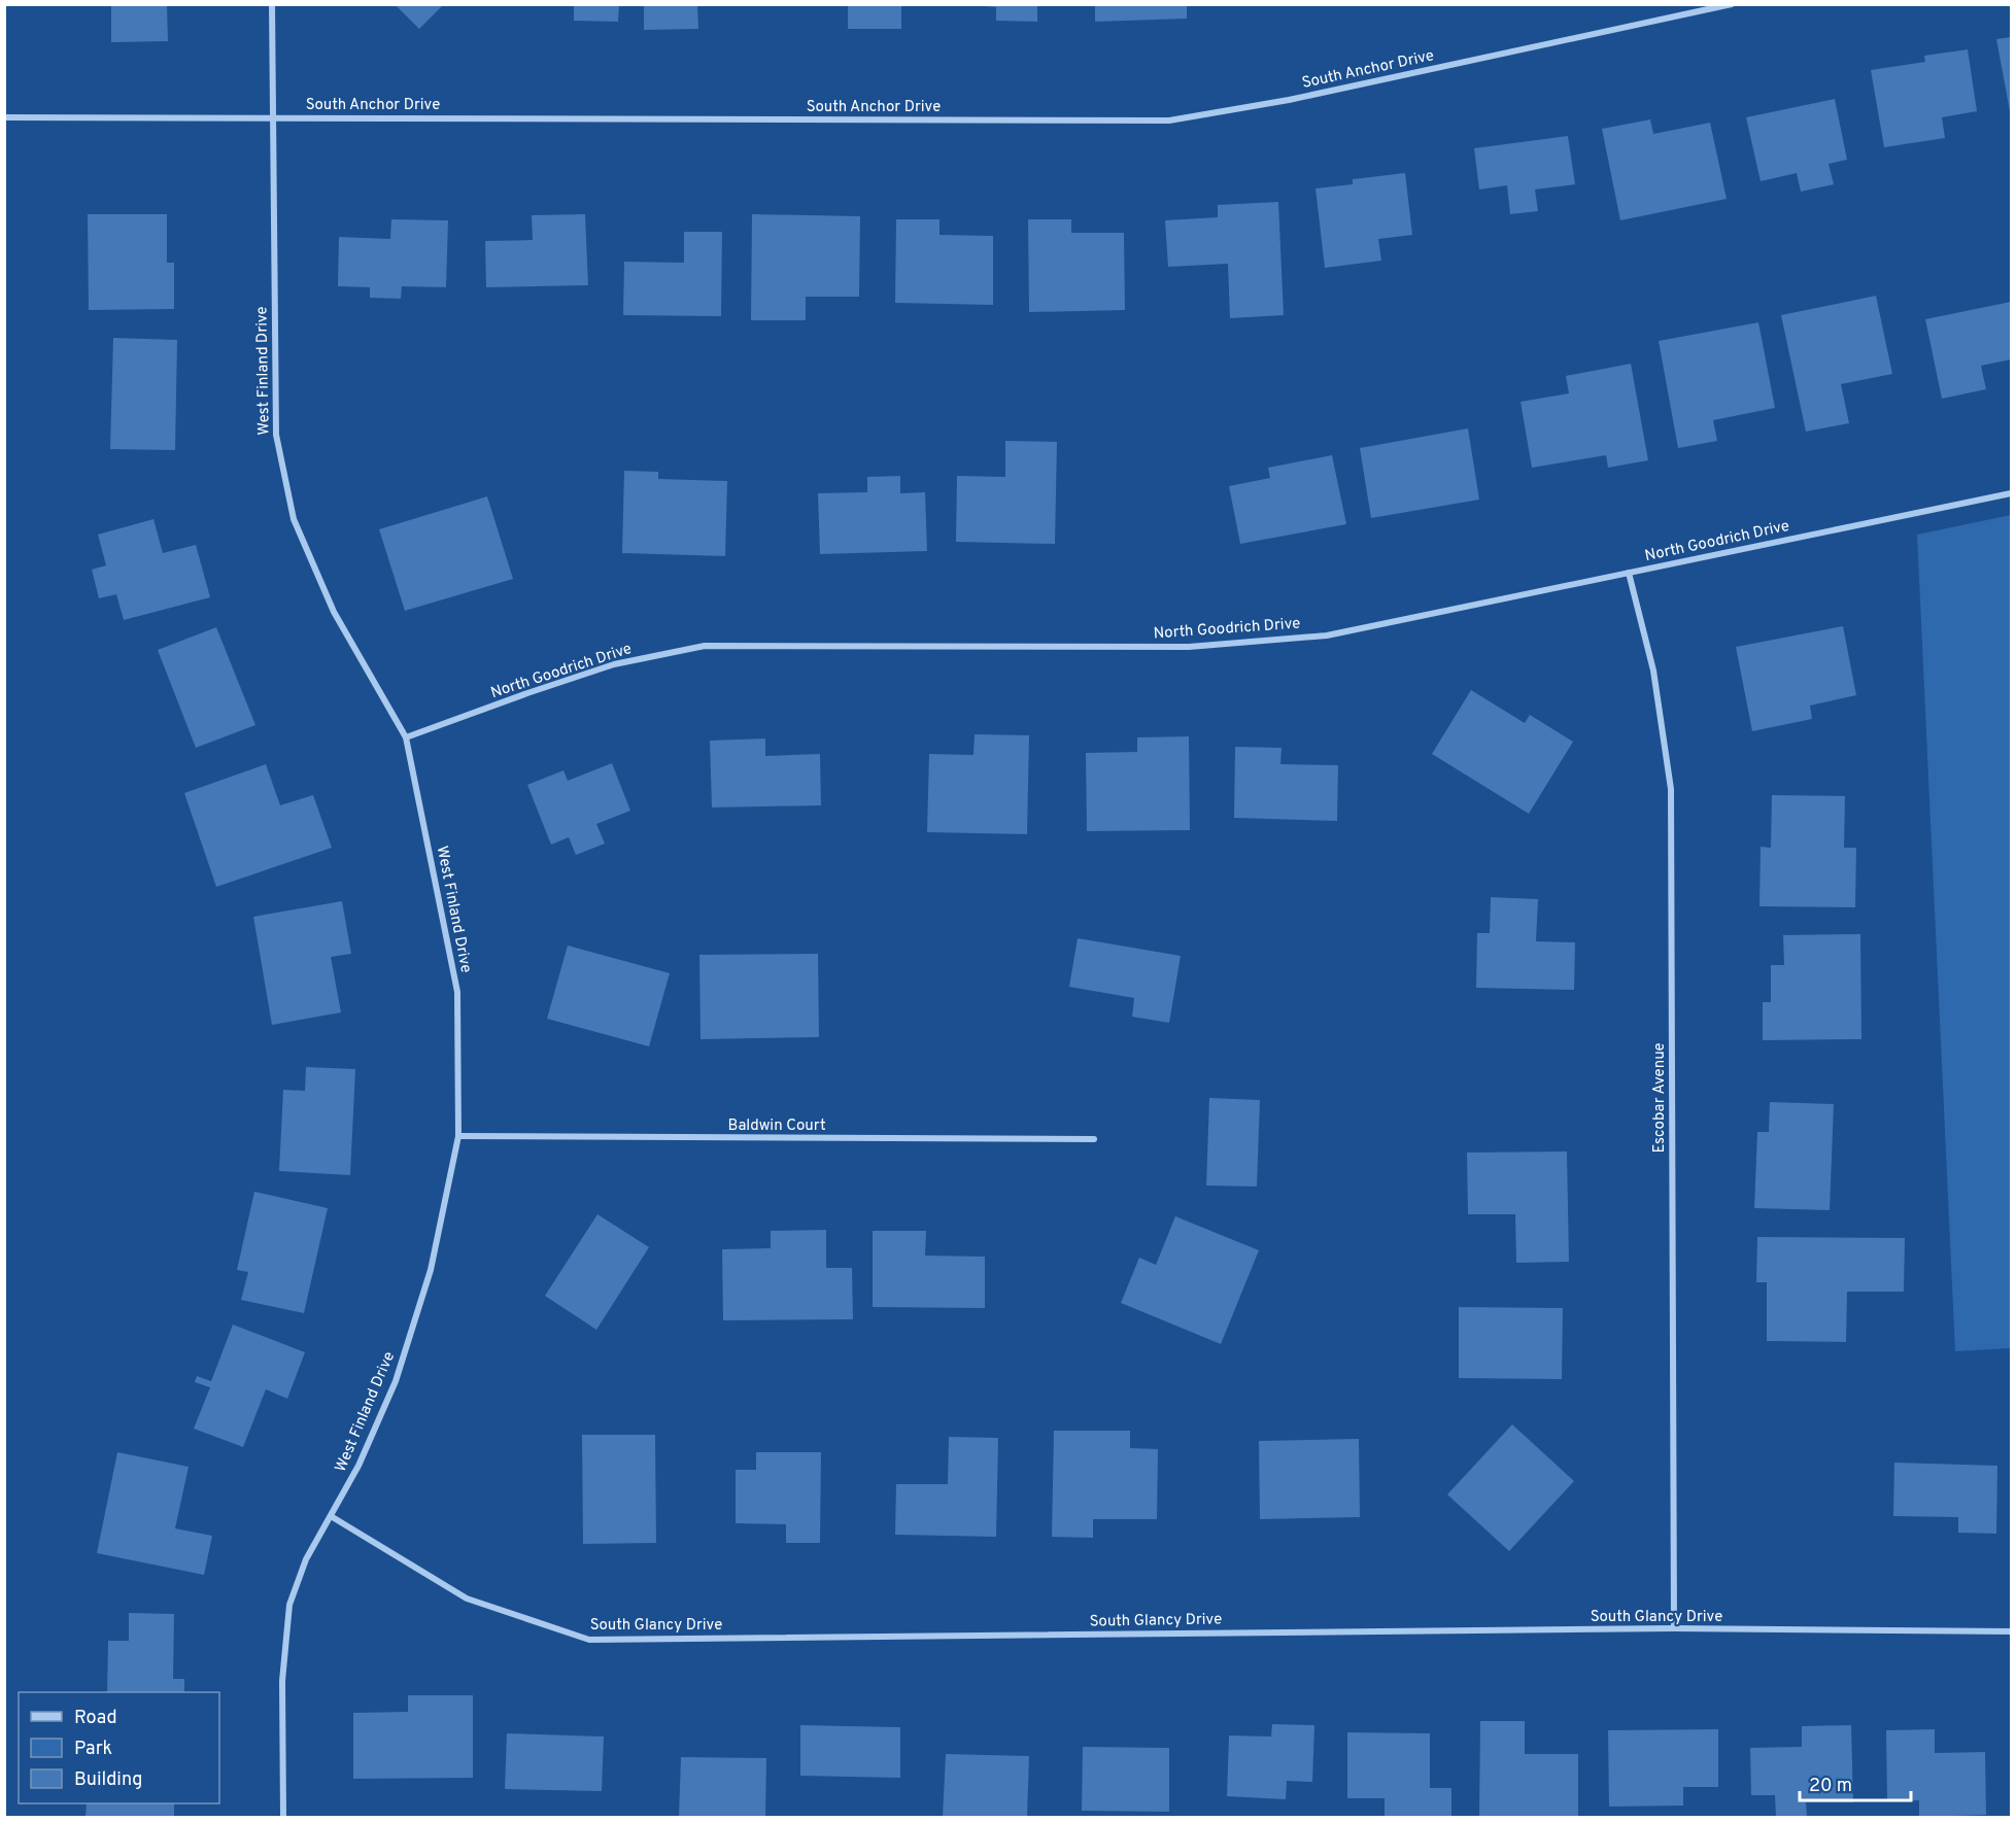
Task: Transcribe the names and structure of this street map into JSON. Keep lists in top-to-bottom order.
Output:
{
  "streets": {
    "street": [
      "South Anchor Drive",
      "West Finland Drive",
      "North Goodrich Drive",
      "Escobar Avenue",
      "Baldwin Court",
      "South Glancy Drive"
    ]
  },
  "crossings": [
    ["South Anchor Drive", "West Finland Drive"],
    ["West Finland Drive", "North Goodrich Drive"],
    ["West Finland Drive", "Baldwin Court"],
    ["West Finland Drive", "South Glancy Drive"],
    ["North Goodrich Drive", "Escobar Avenue"],
    ["Escobar Avenue", "South Glancy Drive"]
  ],
  "legend": ["Road", "Park", "Building"],
  "scale_bar": "20 m"
}
